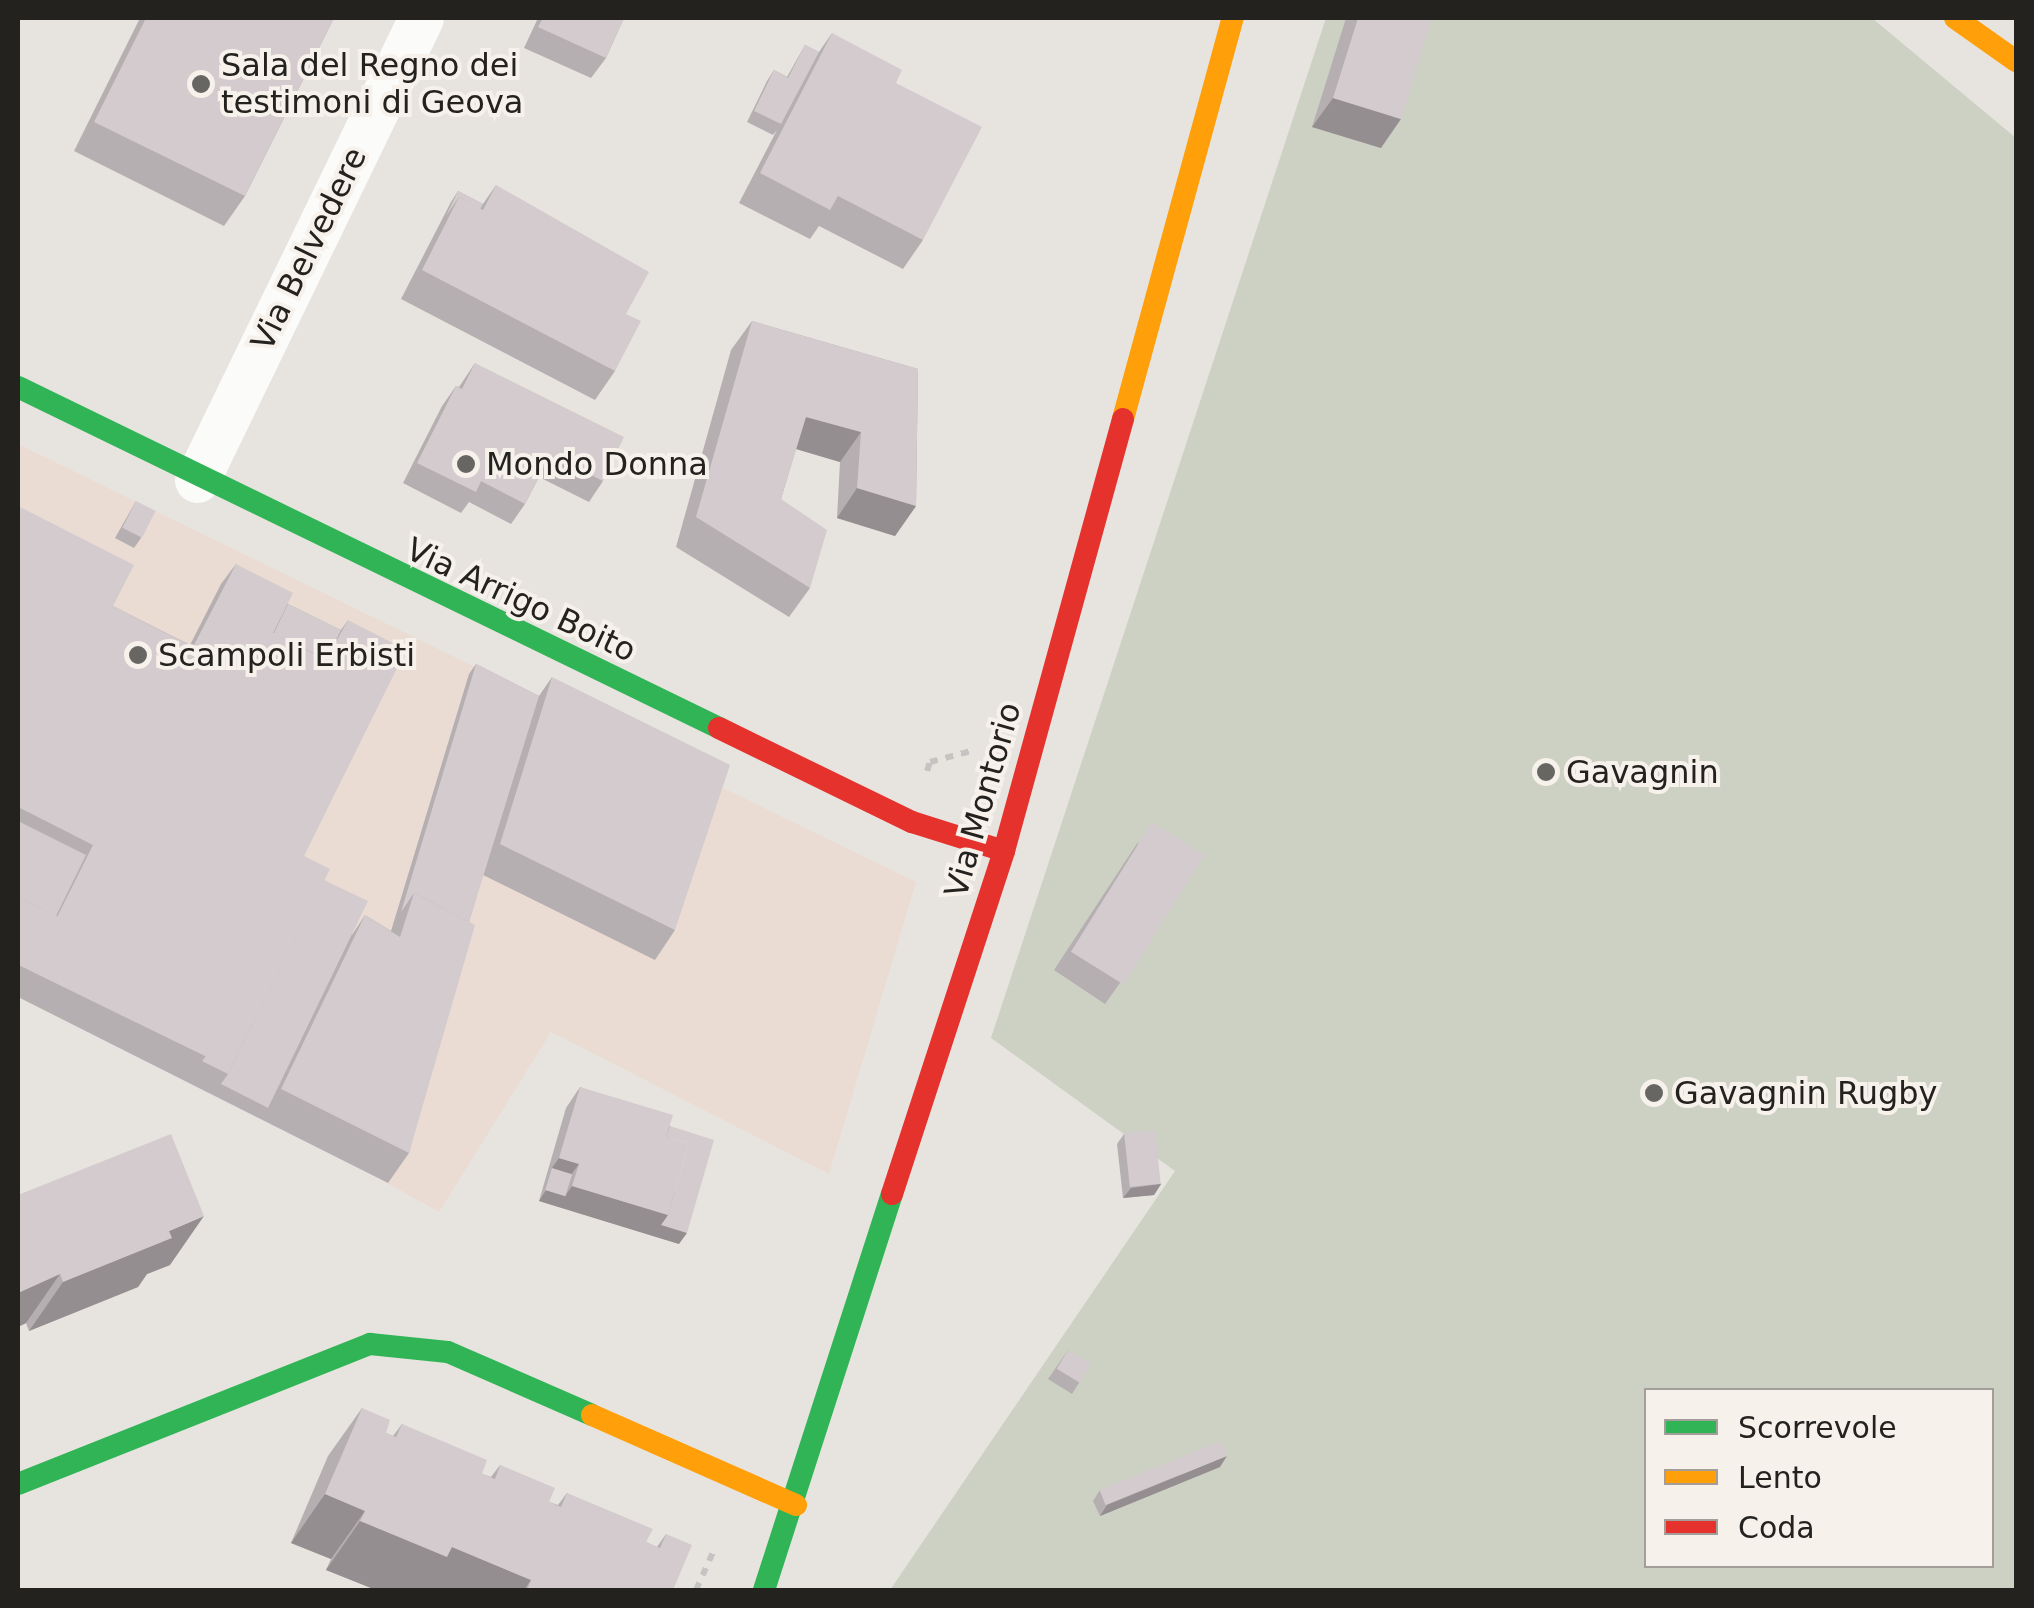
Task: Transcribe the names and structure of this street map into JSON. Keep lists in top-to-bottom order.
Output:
{
  "streets": {
    "street": ["Via Belvedere", "Via Arrigo Boito", "Via Montorio"]
  },
  "crossings": [
    ["Via Belvedere", "Via Arrigo Boito"],
    ["Via Arrigo Boito", "Via Montorio"]
  ],
  "places": [
    "Sala del Regno dei testimoni di Geova",
    "Mondo Donna",
    "Scampoli Erbisti",
    "Gavagnin",
    "Gavagnin Rugby"
  ],
  "legend": ["Scorrevole", "Lento", "Coda"]
}
